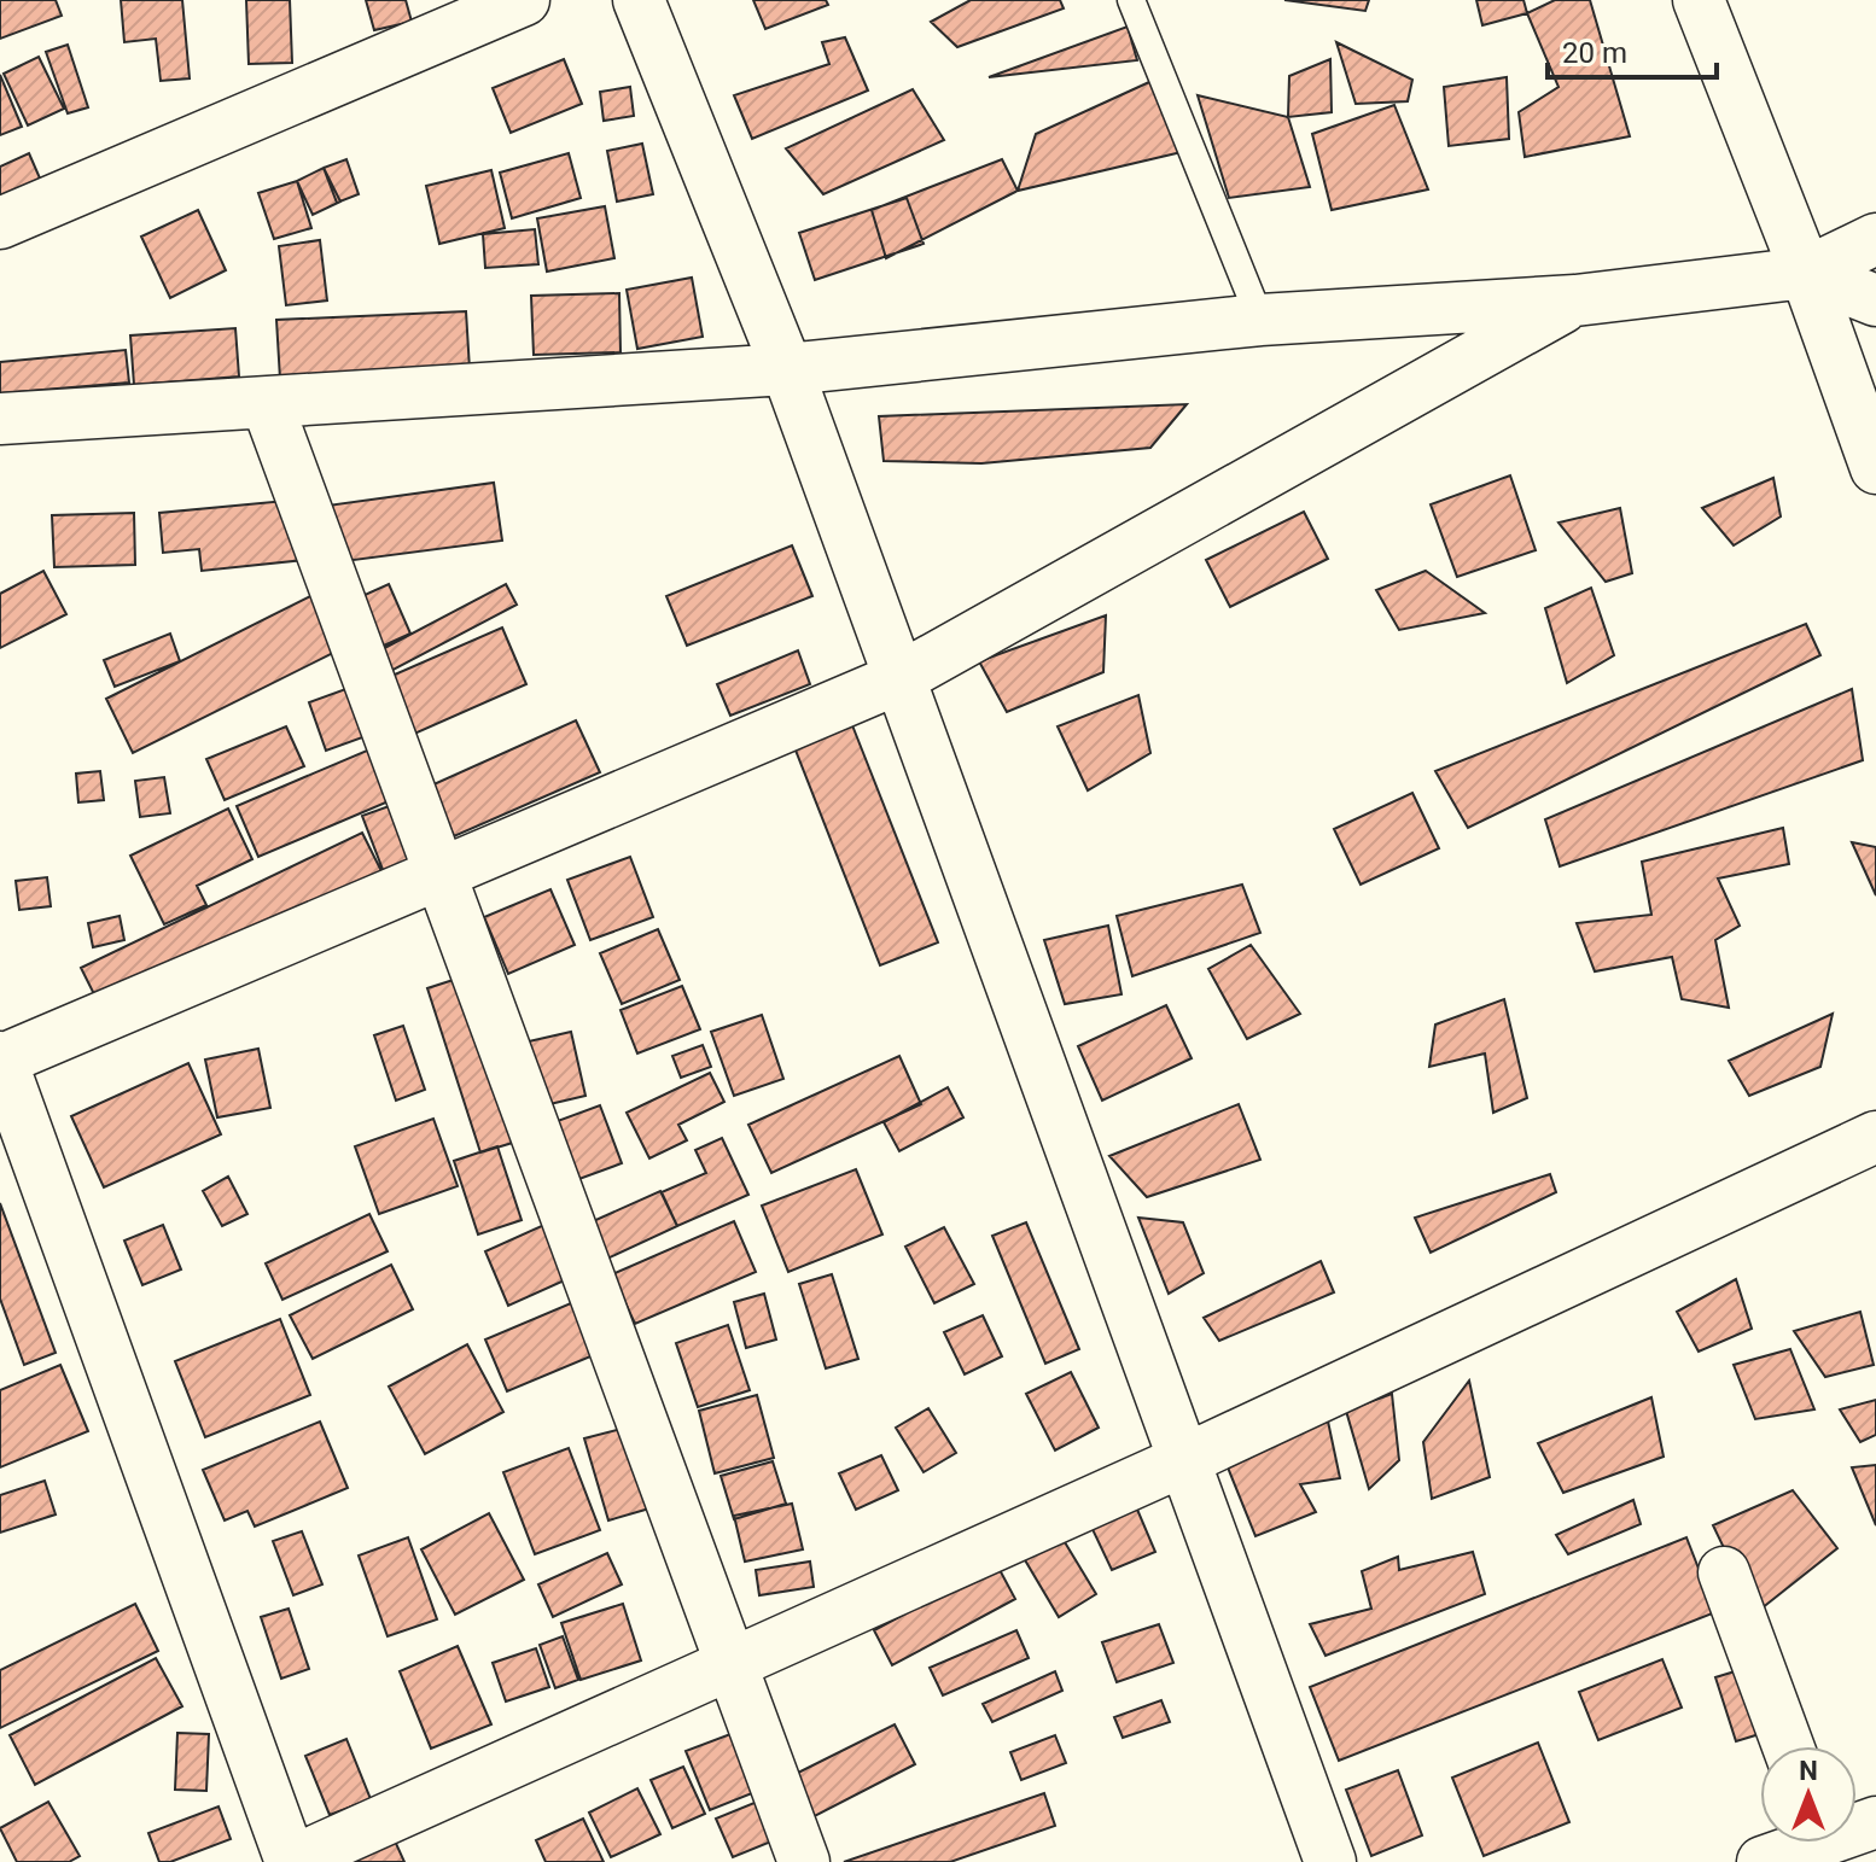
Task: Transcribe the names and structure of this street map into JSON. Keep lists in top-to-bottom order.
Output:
{
  "scale_bar": "20 m",
  "north": "top"
}
